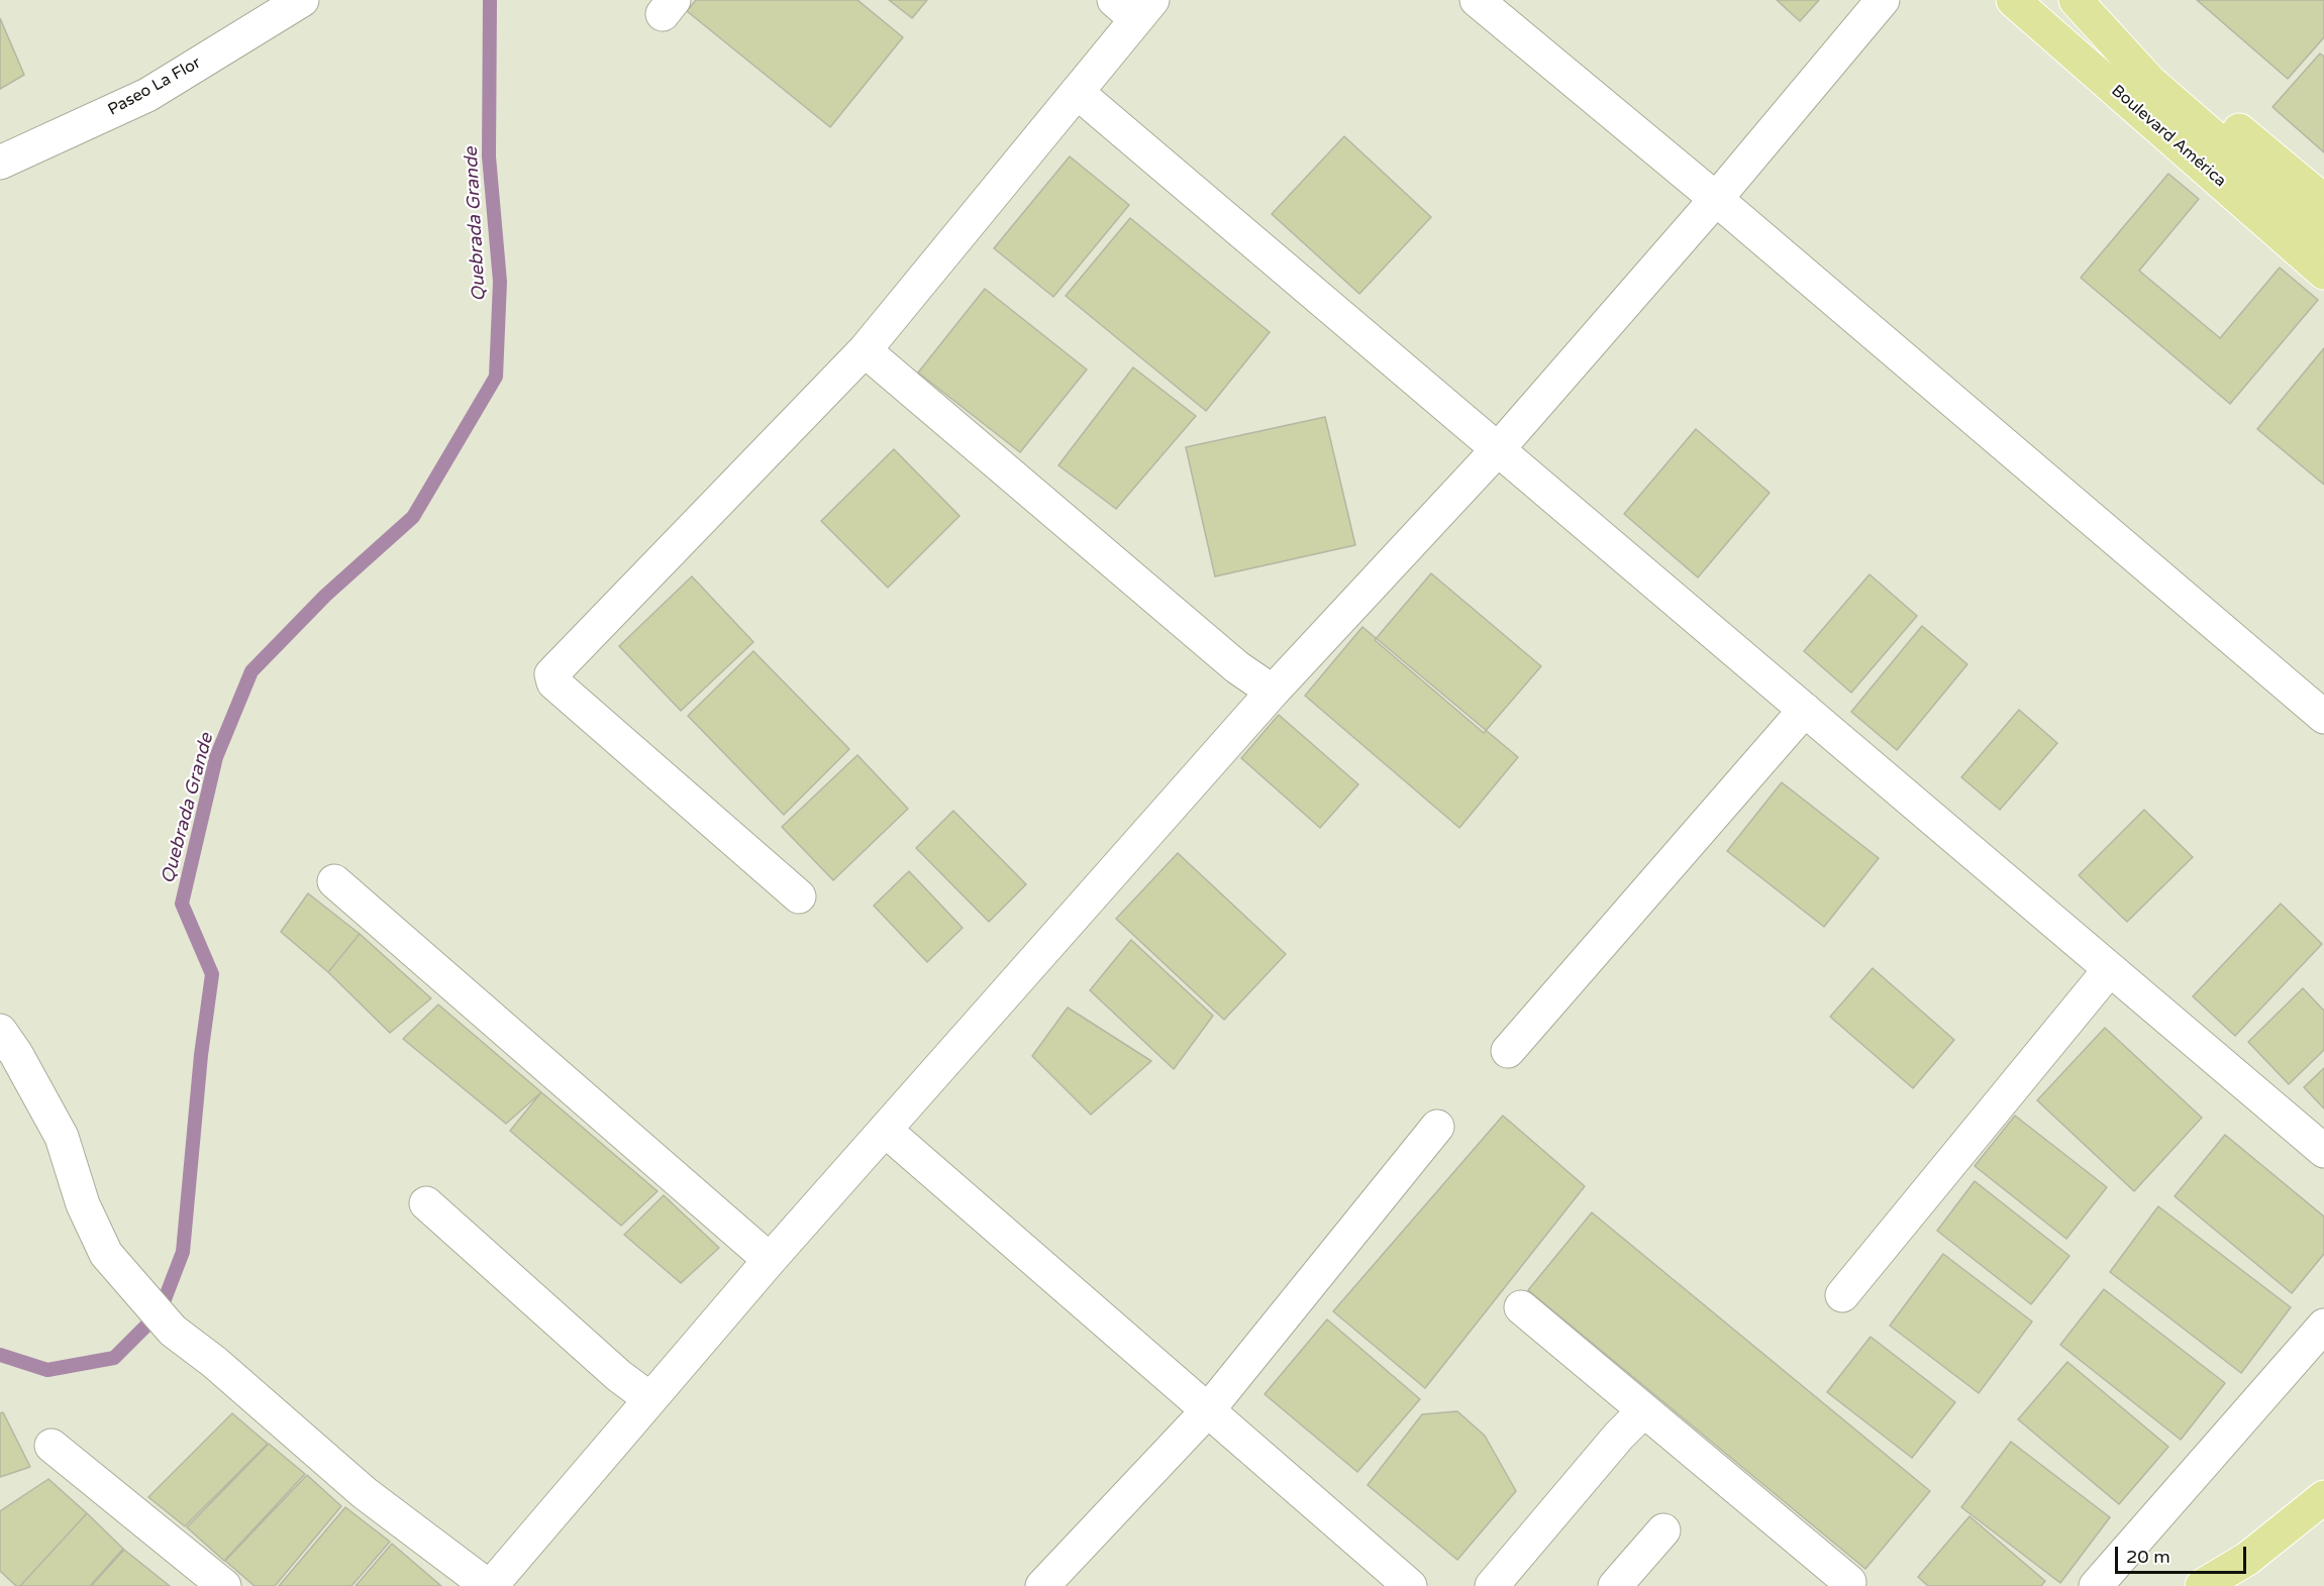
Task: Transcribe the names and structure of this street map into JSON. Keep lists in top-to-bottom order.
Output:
{
  "streets": {
    "main road": ["Boulevard América"],
    "street": ["Paseo La Flor"]
  },
  "water": ["Quebrada Grande"],
  "scale_bar": "20 m"
}
